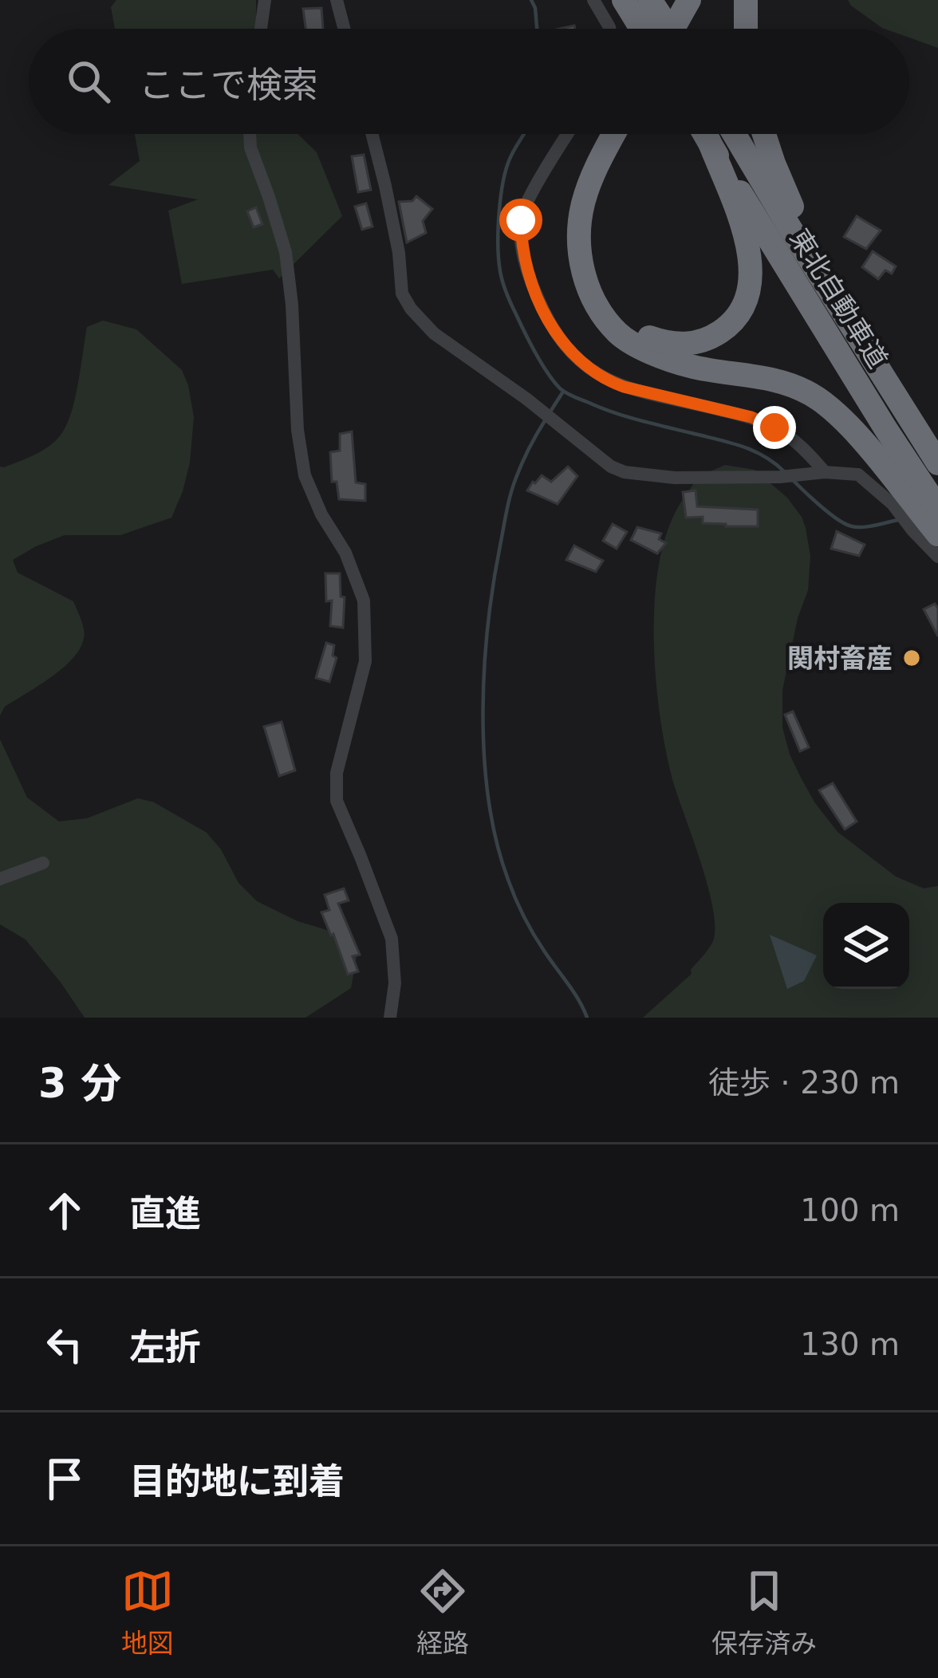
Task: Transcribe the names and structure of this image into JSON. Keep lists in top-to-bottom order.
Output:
{
  "streets": {
    "highway": ["東北自動車道"]
  },
  "places": ["関村畜産"],
  "page": {
    "search": "ここで検索",
    "heading": ["3 分", "徒歩 · 230 m"],
    "list": [
      ["直進", "100 m"],
      ["左折", "130 m"],
      "目的地に到着"
    ],
    "nav": ["地図", "経路", "保存済み"]
  }
}
